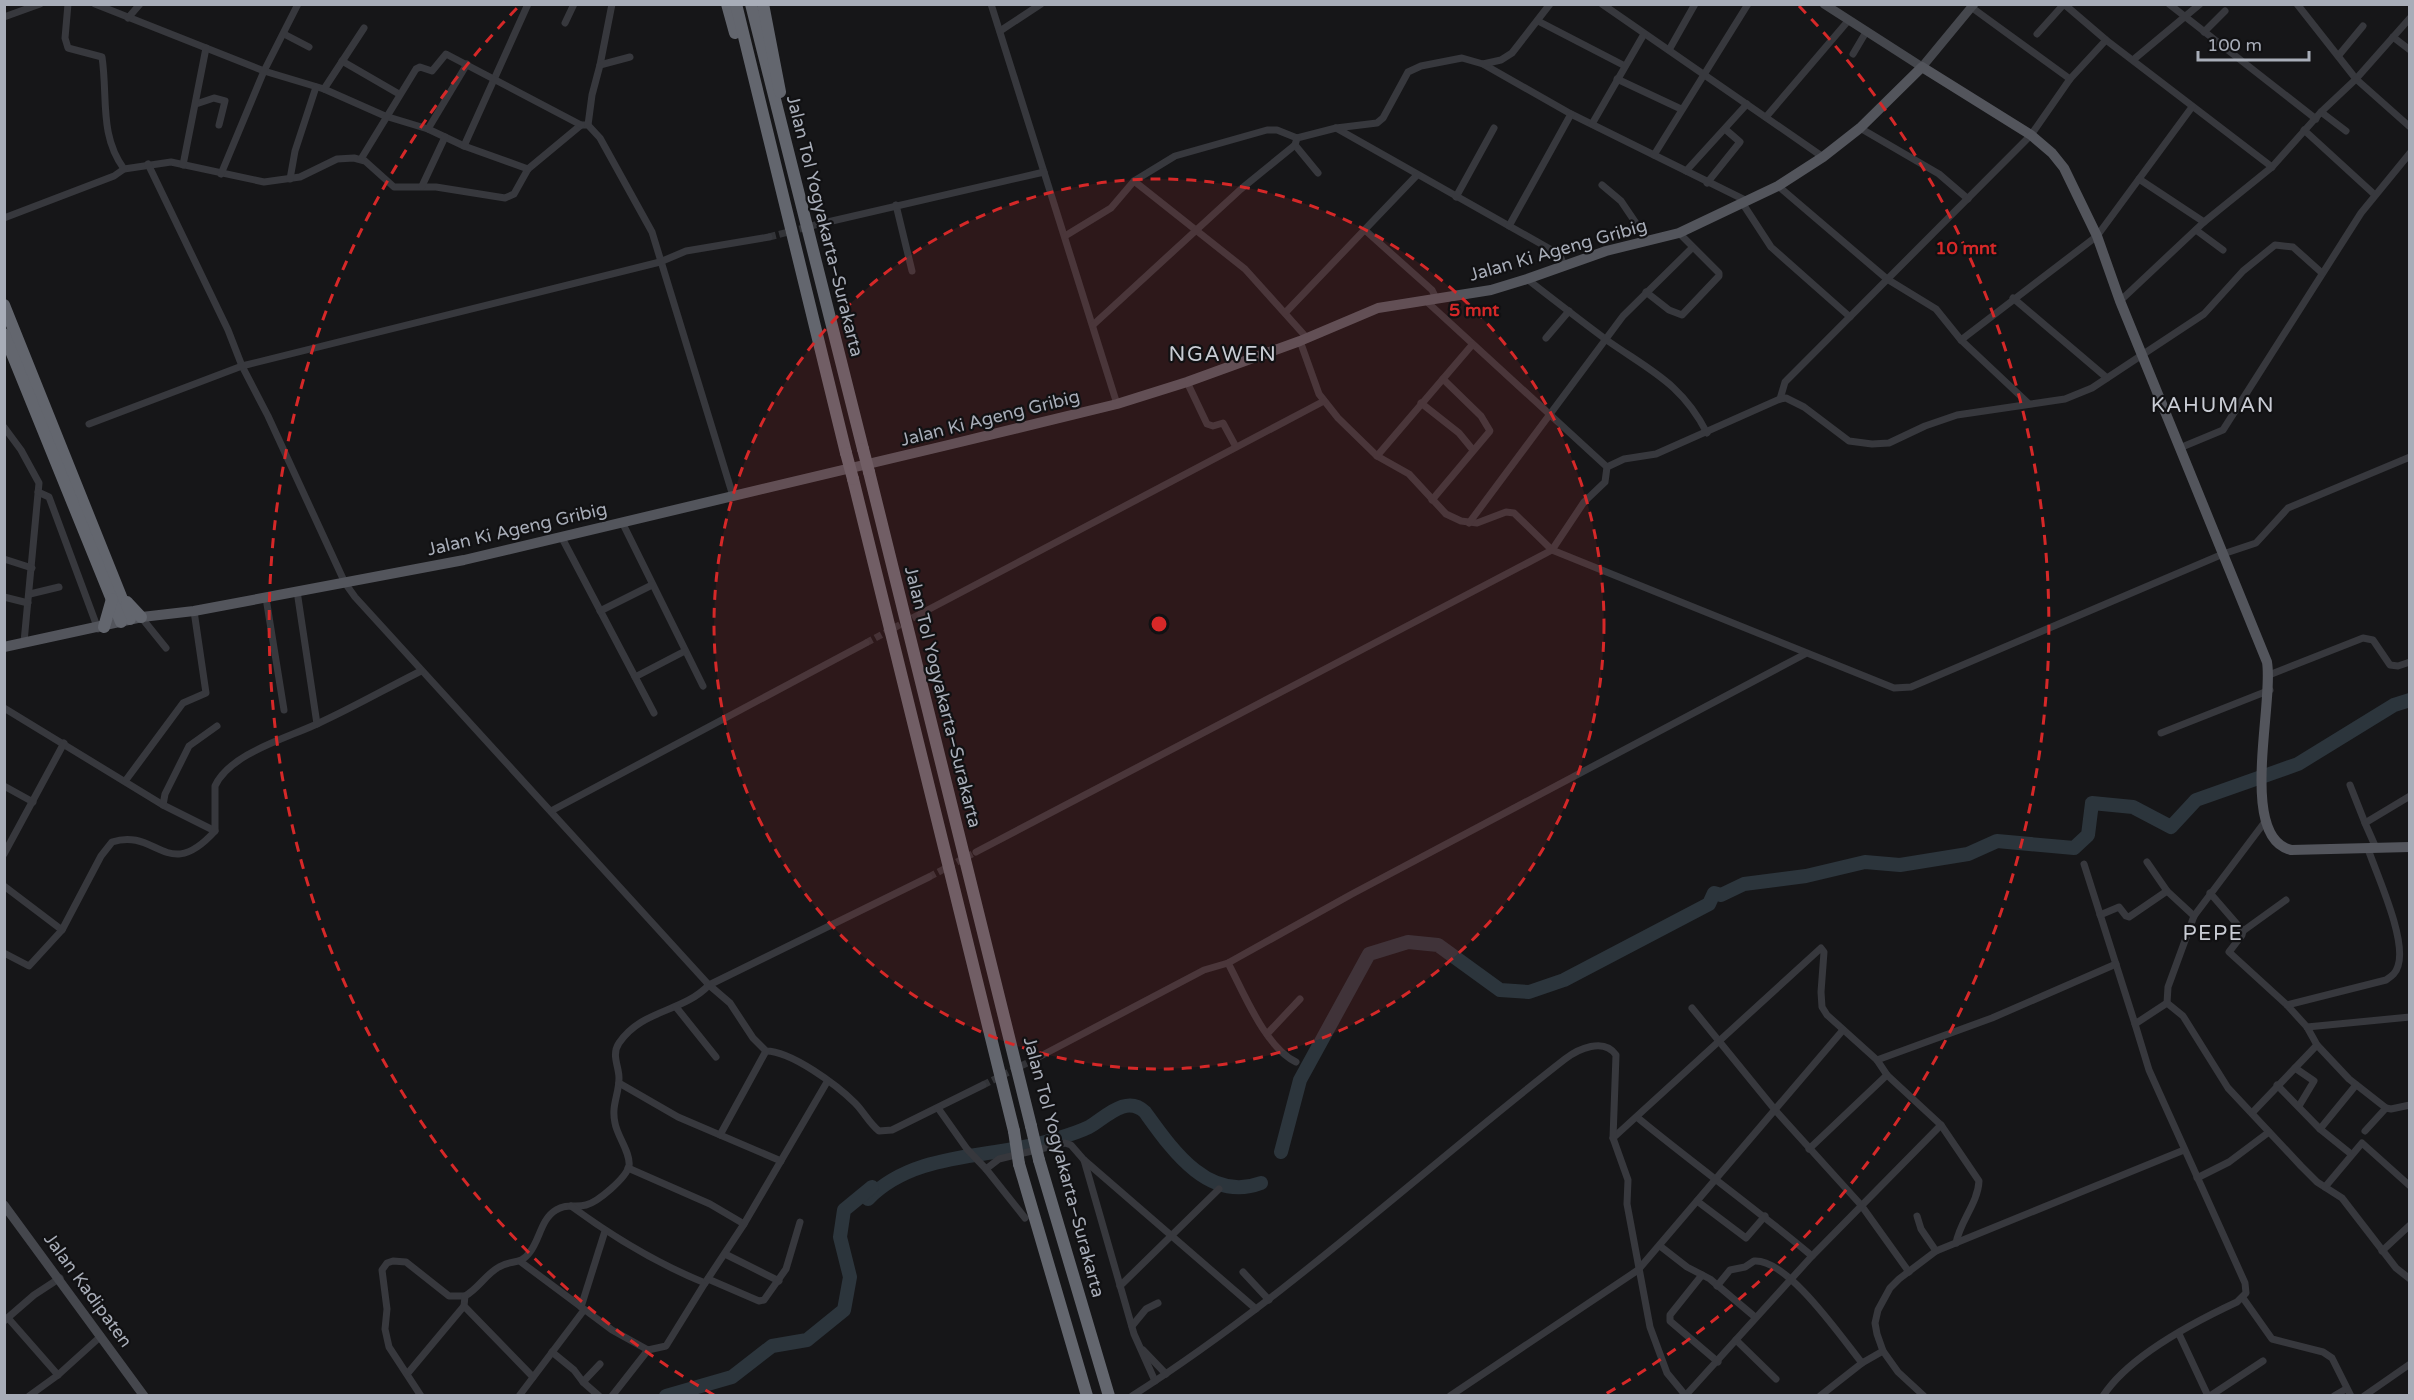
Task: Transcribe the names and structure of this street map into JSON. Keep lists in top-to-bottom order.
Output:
{
  "streets": {
    "highway": ["Jalan Tol Yogyakarta–Surakarta"],
    "main road": ["Jalan Ki Ageng Gribig"],
    "street": ["Jalan Kadipaten"]
  },
  "districts": ["NGAWEN", "KAHUMAN", "PEPE"],
  "scale_bar": "100 m",
  "rings": ["10 mnt", "5 mnt"]
}
